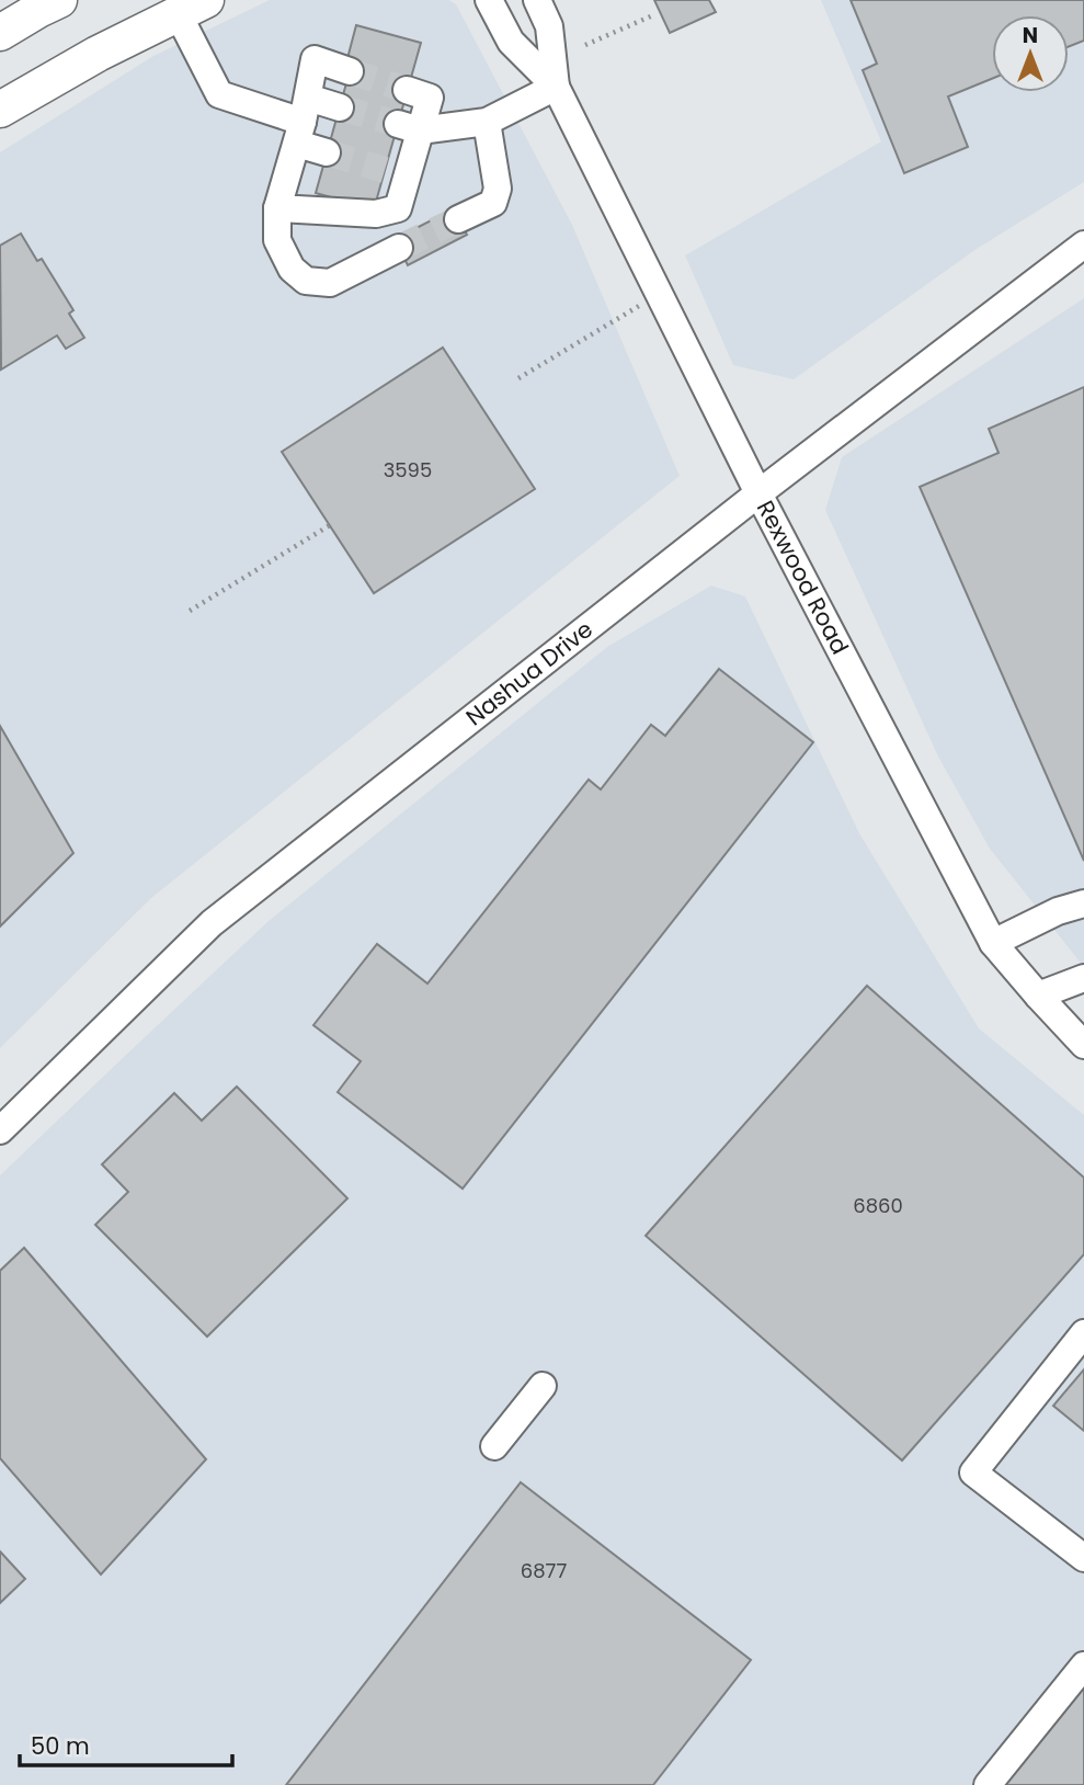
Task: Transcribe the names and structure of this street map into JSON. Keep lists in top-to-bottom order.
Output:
{
  "streets": {
    "street": ["Rexwood Road", "Nashua Drive"]
  },
  "crossings": [
    ["Rexwood Road", "Nashua Drive"]
  ],
  "house_numbers": ["3595", "6860", "6877"],
  "scale_bar": "50 m",
  "north": "top"
}
